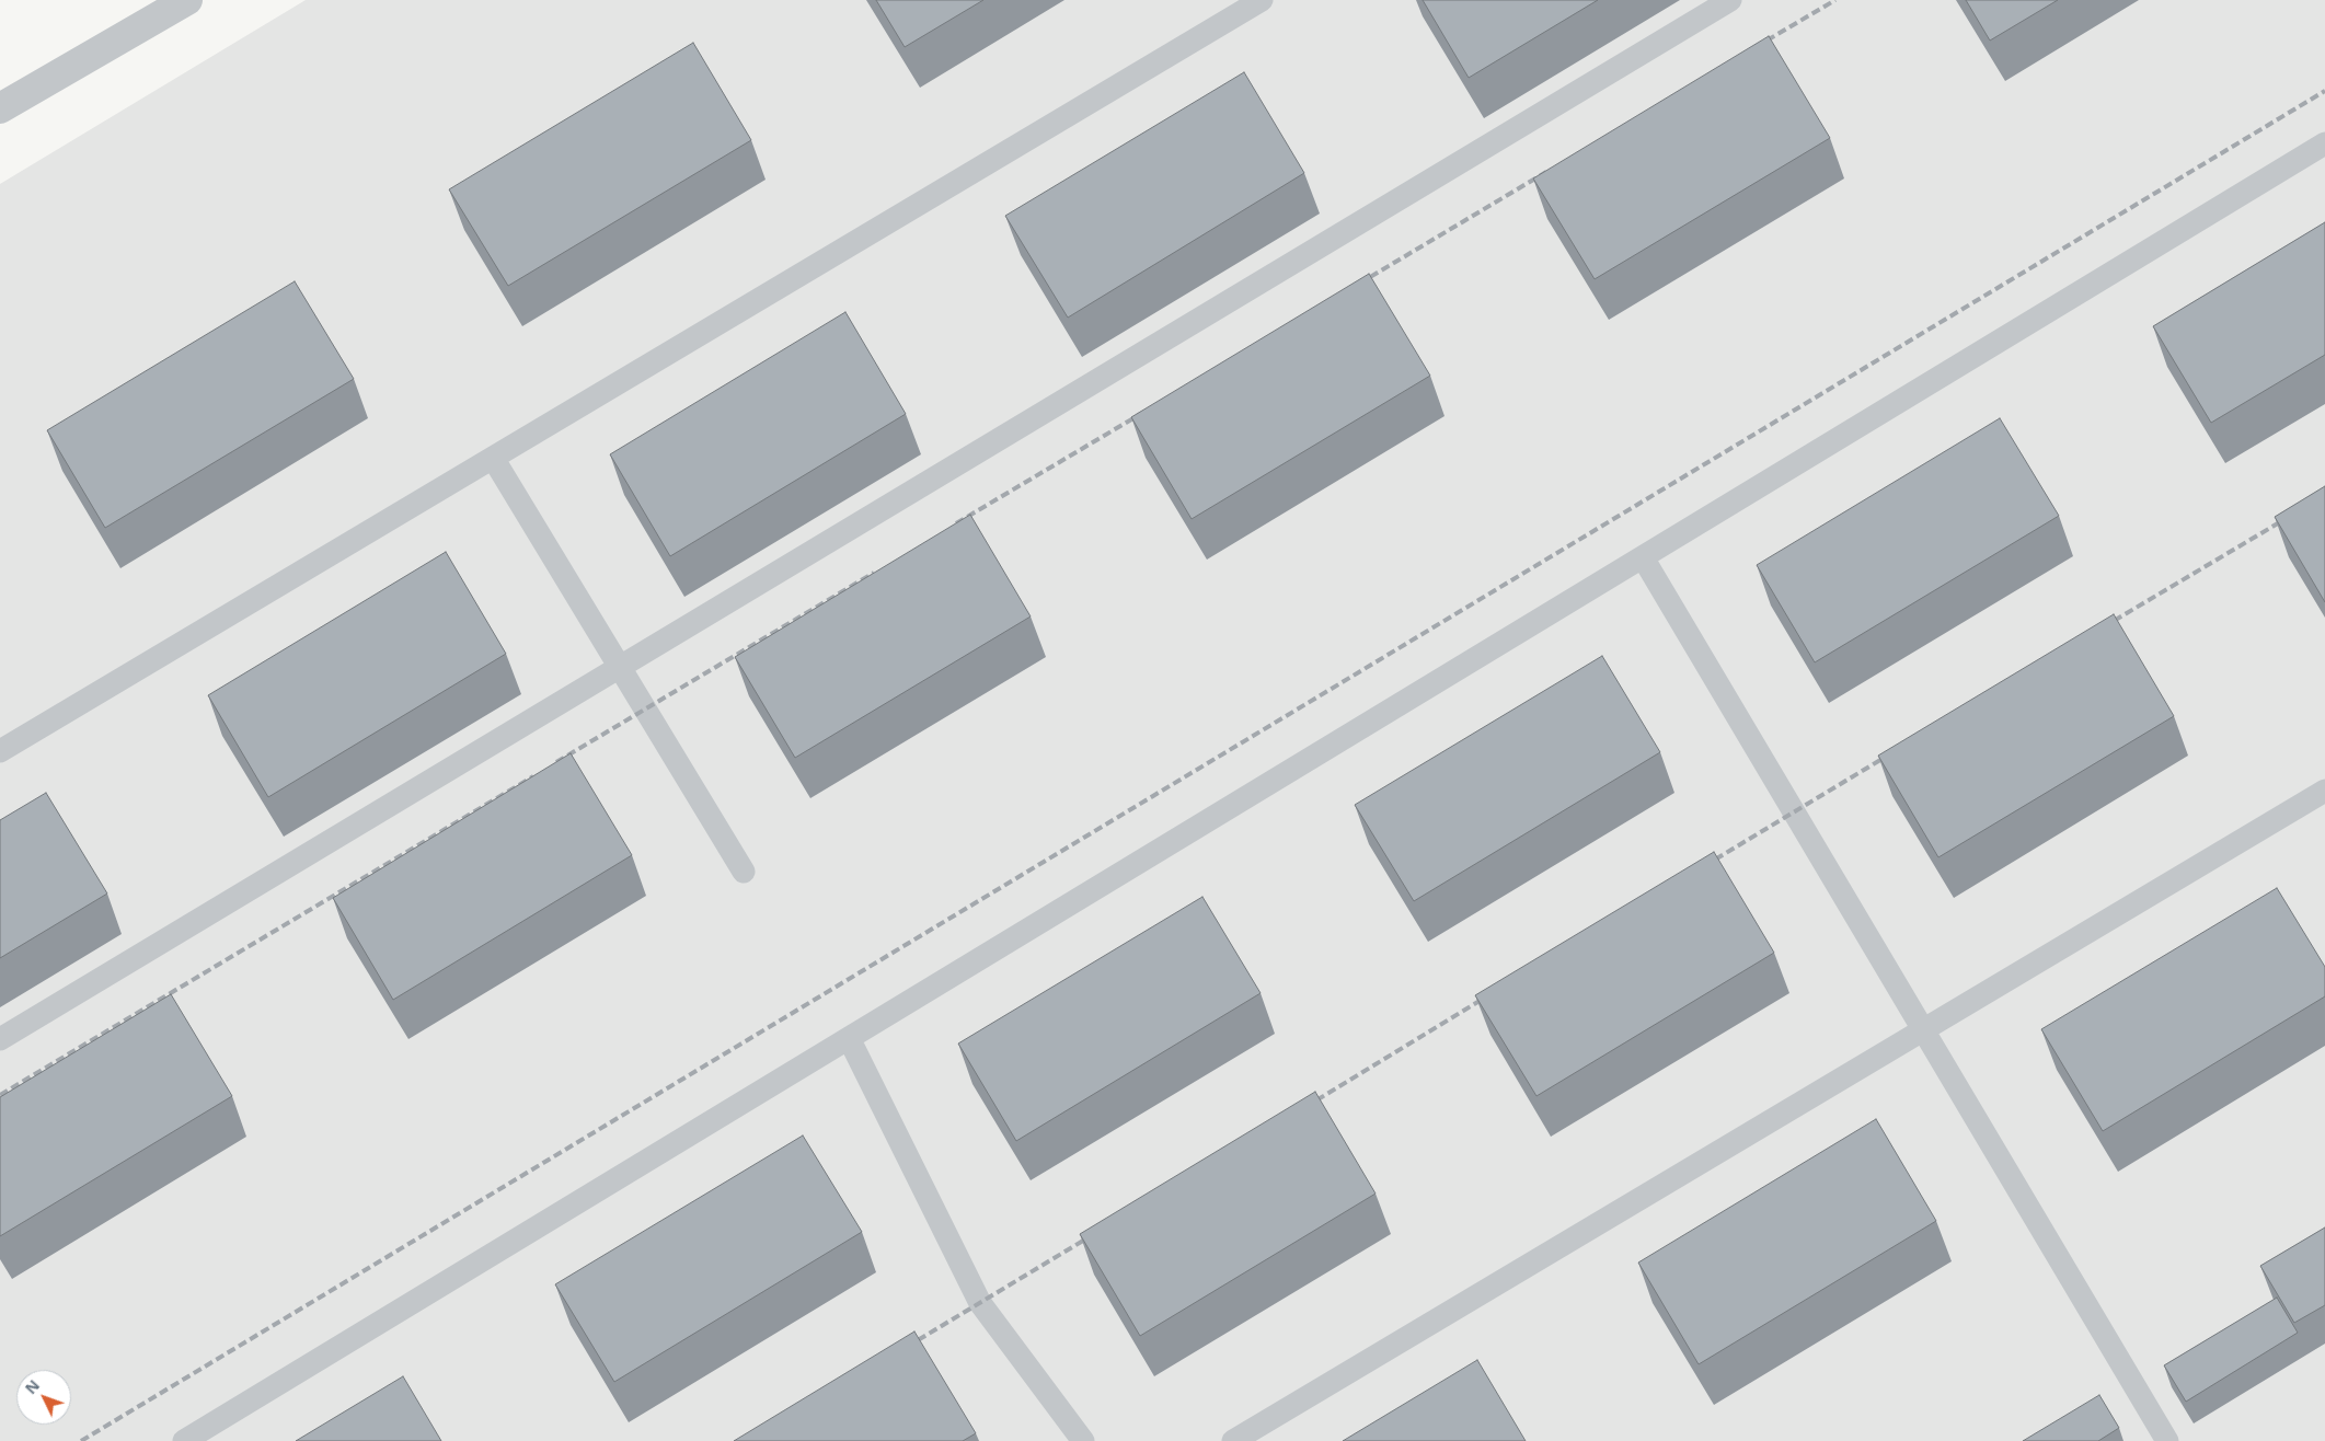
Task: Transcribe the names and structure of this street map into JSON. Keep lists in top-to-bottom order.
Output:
{
  "north": "top left"
}
